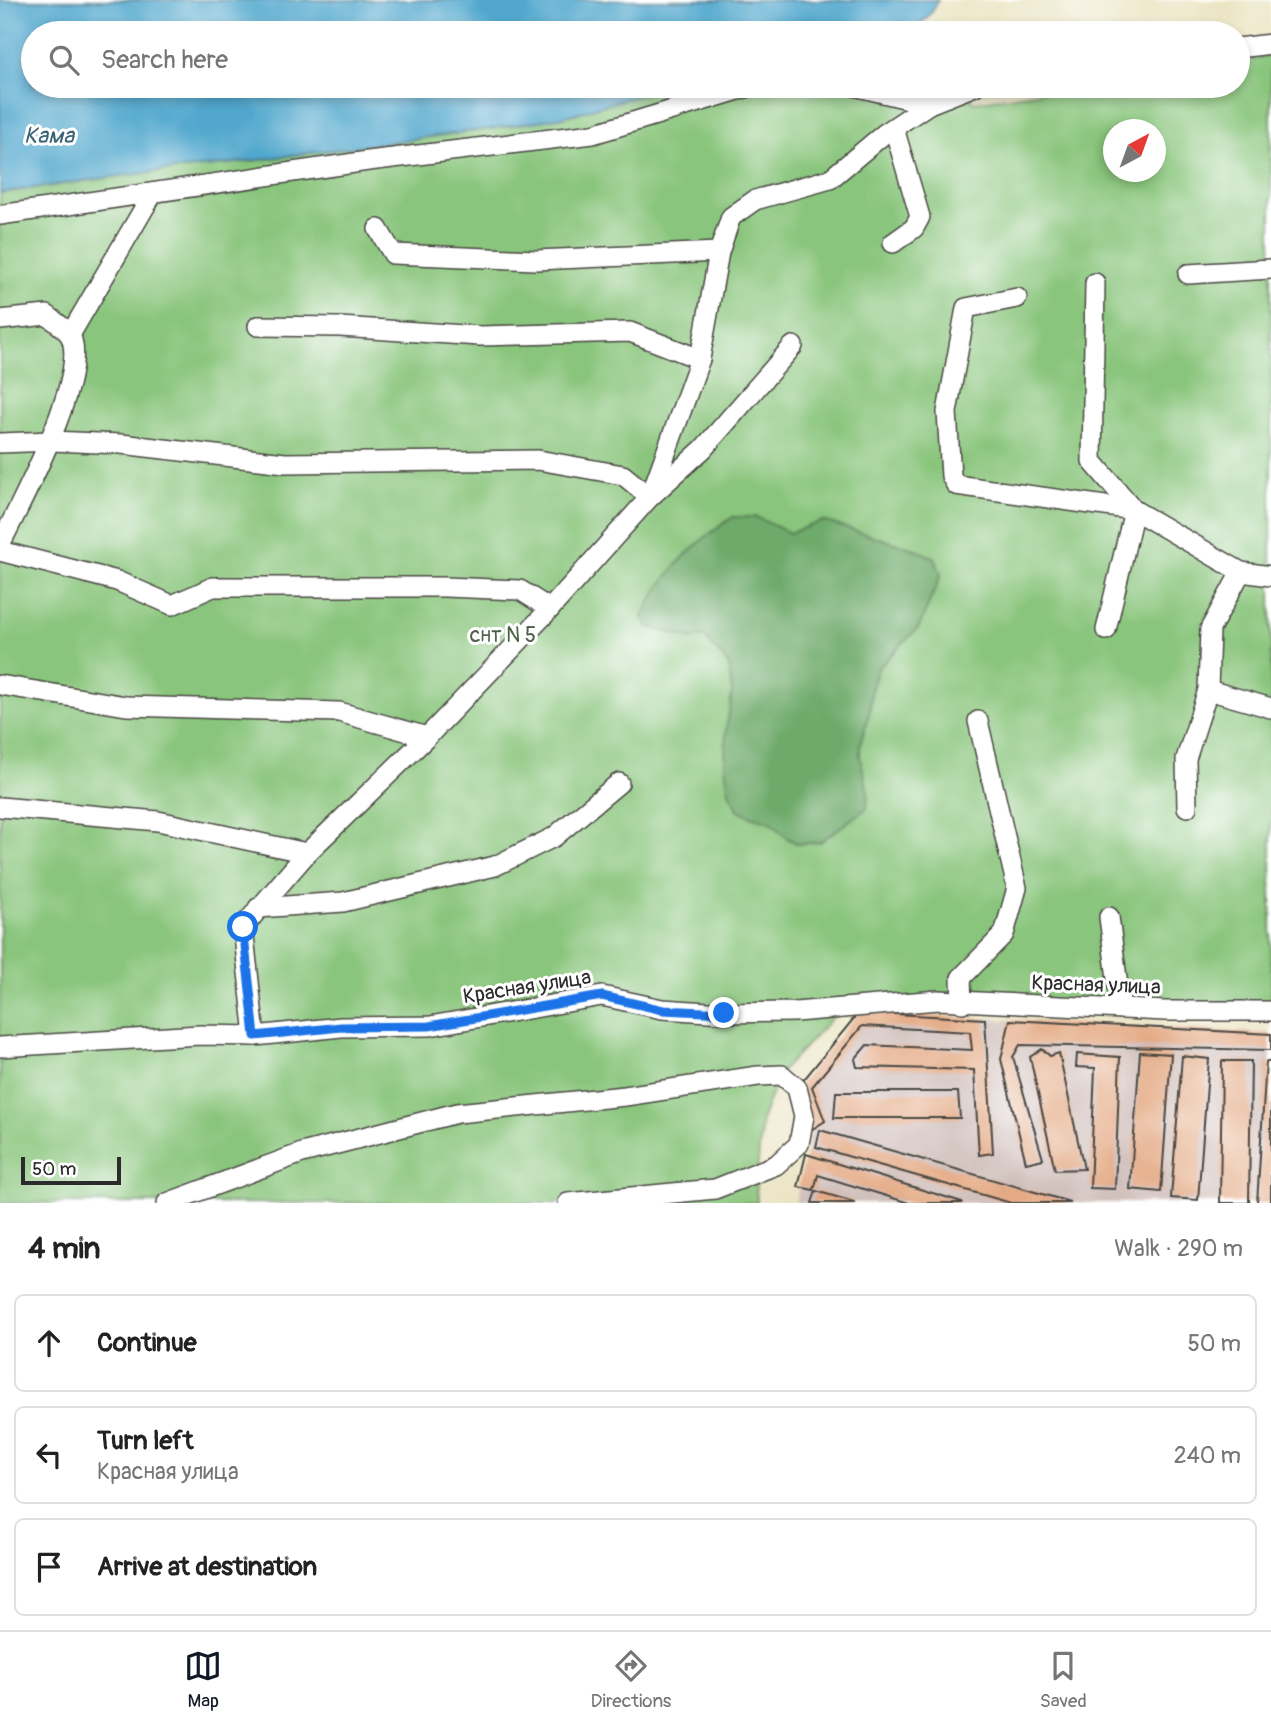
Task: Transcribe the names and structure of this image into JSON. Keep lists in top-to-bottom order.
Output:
{
  "streets": {
    "street": ["Красная улица"]
  },
  "water": ["Кама"],
  "parks": ["снт N 5"],
  "scale_bar": "50 m",
  "north": "top right",
  "page": {
    "search": "Search here",
    "scale": "50 m",
    "heading": ["4 min", "Walk · 290 m"],
    "list": [
      ["Continue", "50 m"],
      ["Turn left", "Красная улица", "240 m"],
      "Arrive at destination"
    ],
    "nav": ["Map", "Directions", "Saved"]
  }
}
